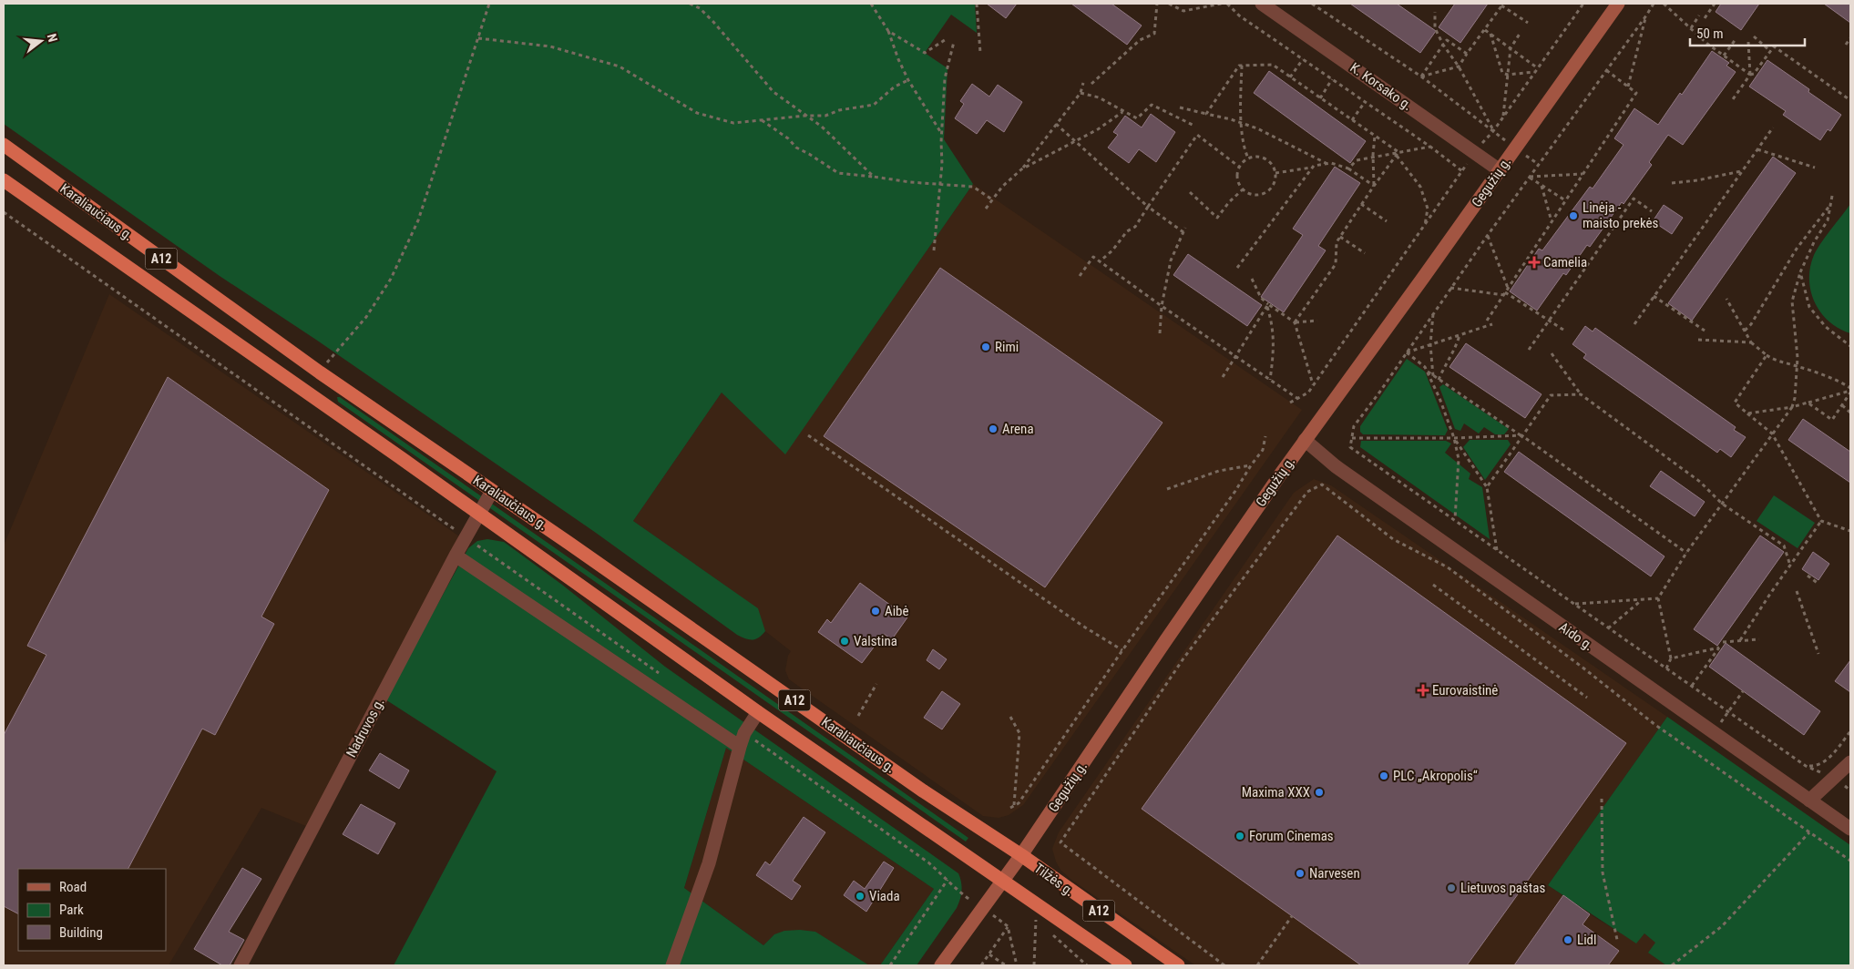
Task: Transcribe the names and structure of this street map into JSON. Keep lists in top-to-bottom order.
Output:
{
  "streets": {
    "highway": ["Karaliaučiaus g.", "A12", "Tilžės g."],
    "main road": ["Gegužių g."],
    "street": ["K. Korsako g.", "Aido g.", "Nadruvos g."]
  },
  "crossings": [
    ["K. Korsako g.", "Gegužių g."],
    ["Gegužių g.", "Karaliaučiaus g."],
    ["Gegužių g.", "A12"],
    ["Gegužių g.", "Aido g."],
    ["Gegužių g.", "Tilžės g."],
    ["Karaliaučiaus g.", "A12"],
    ["Karaliaučiaus g.", "Nadruvos g."],
    ["Karaliaučiaus g.", "Tilžės g."]
  ],
  "places": {
    "other": [
      "Linėja - maisto prekės",
      "Rimi",
      "Arena",
      "Aibė",
      "Valstina",
      "PLC „Akropolis“",
      "Maxima XXX",
      "Forum Cinemas",
      "Narvesen",
      "Lietuvos paštas",
      "Viada",
      "Lidl"
    ],
    "health": ["Camelia", "Eurovaistinė"]
  },
  "legend": ["Road", "Park", "Building"],
  "scale_bar": "50 m",
  "north": "right"
}
